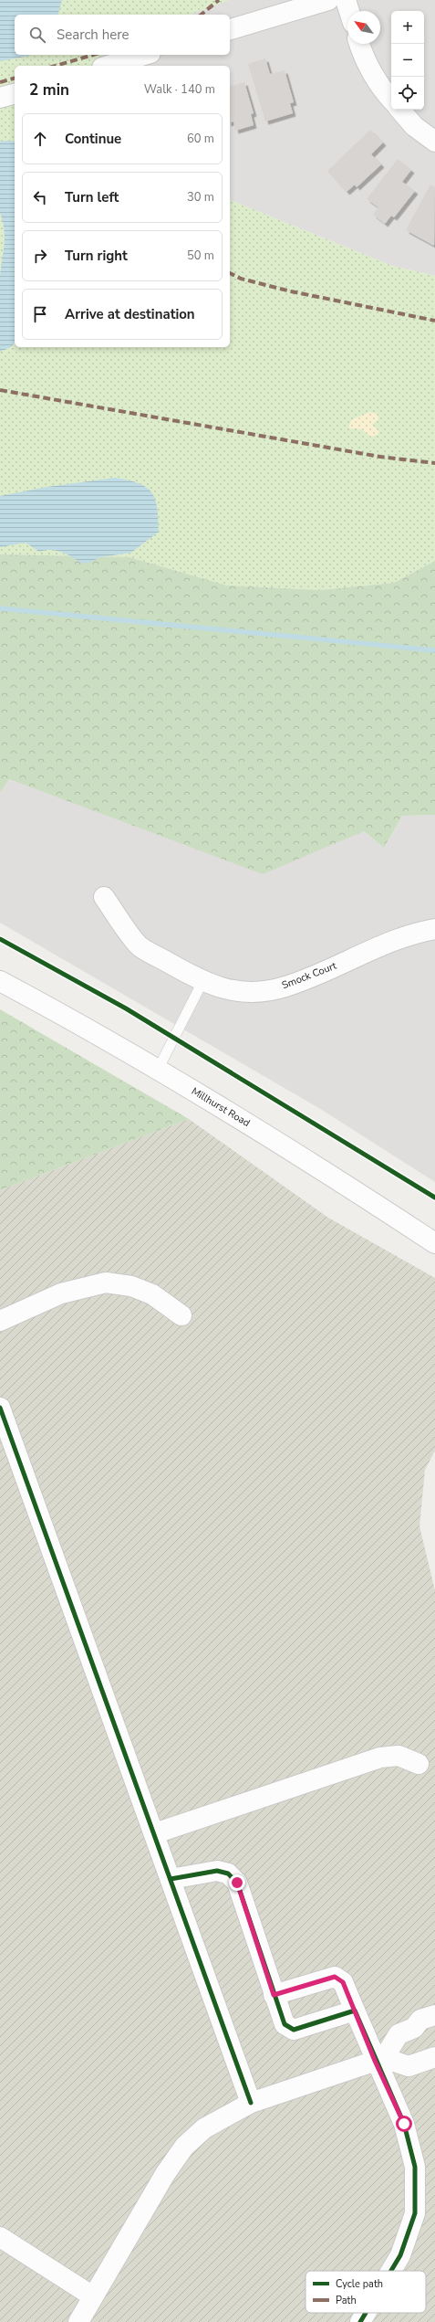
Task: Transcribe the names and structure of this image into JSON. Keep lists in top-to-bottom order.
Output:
{
  "streets": {
    "street": ["Smock Court", "Millhurst Road"]
  },
  "legend": ["Cycle path", "Path"],
  "north": "top left",
  "page": {
    "map_buttons": ["+", "−"],
    "search": "Search here",
    "heading": ["2 min", "Walk · 140 m"],
    "list": [
      ["Continue", "60 m"],
      ["Turn left", "30 m"],
      ["Turn right", "50 m"],
      "Arrive at destination"
    ]
  }
}
